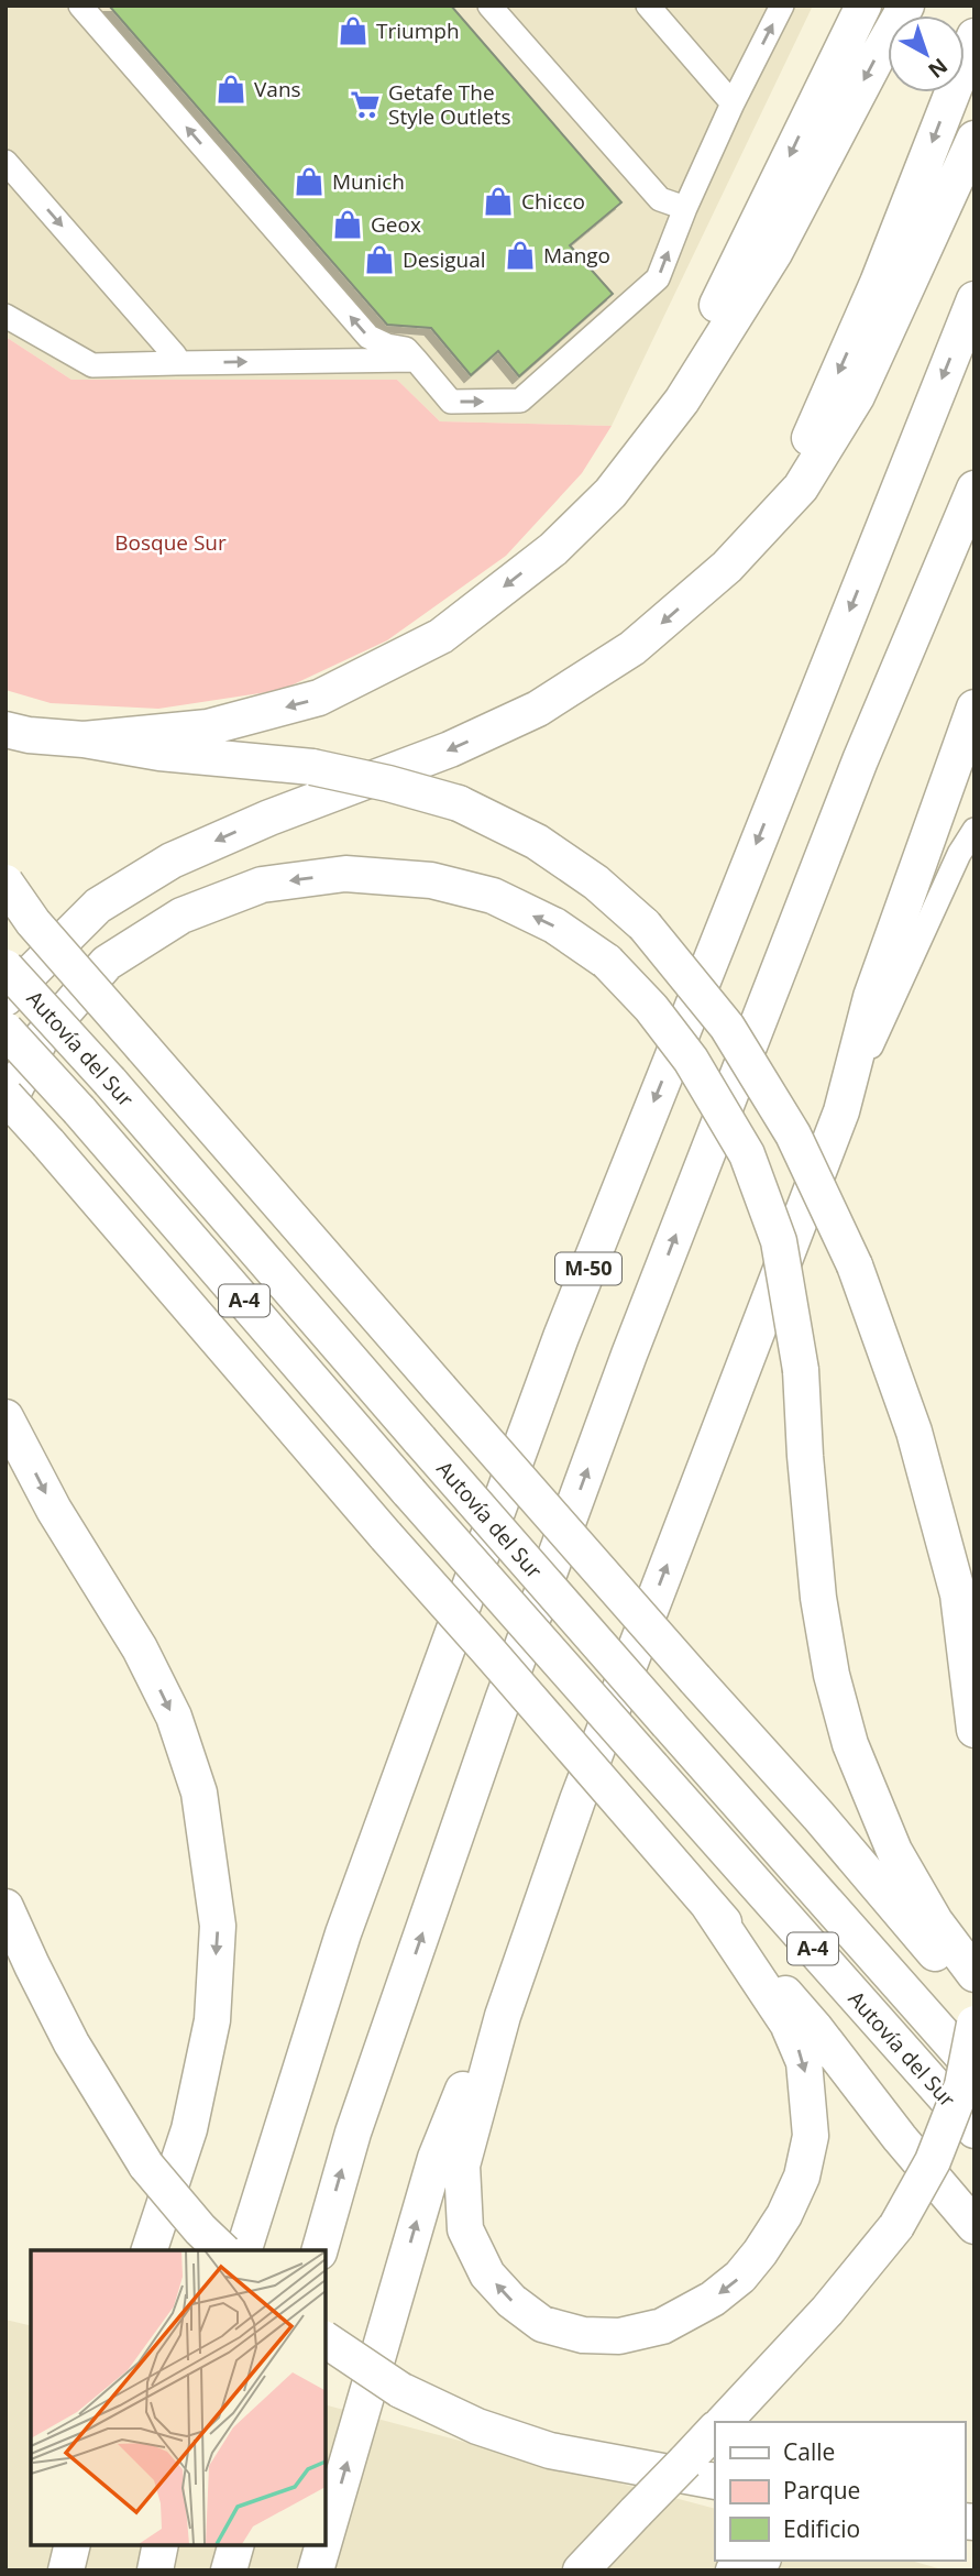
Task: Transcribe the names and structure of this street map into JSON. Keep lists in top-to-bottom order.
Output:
{
  "streets": {
    "highway": ["Autovía del Sur", "M-50", "A-4"]
  },
  "parks": ["Bosque Sur"],
  "places": {
    "shop": [
      "Triumph",
      "Vans",
      "Munich",
      "Chicco",
      "Geox",
      "Mango",
      "Desigual"
    ],
    "supermarket": ["Getafe The Style Outlets"]
  },
  "legend": ["Calle", "Parque", "Edificio"],
  "north": "bottom right"
}
